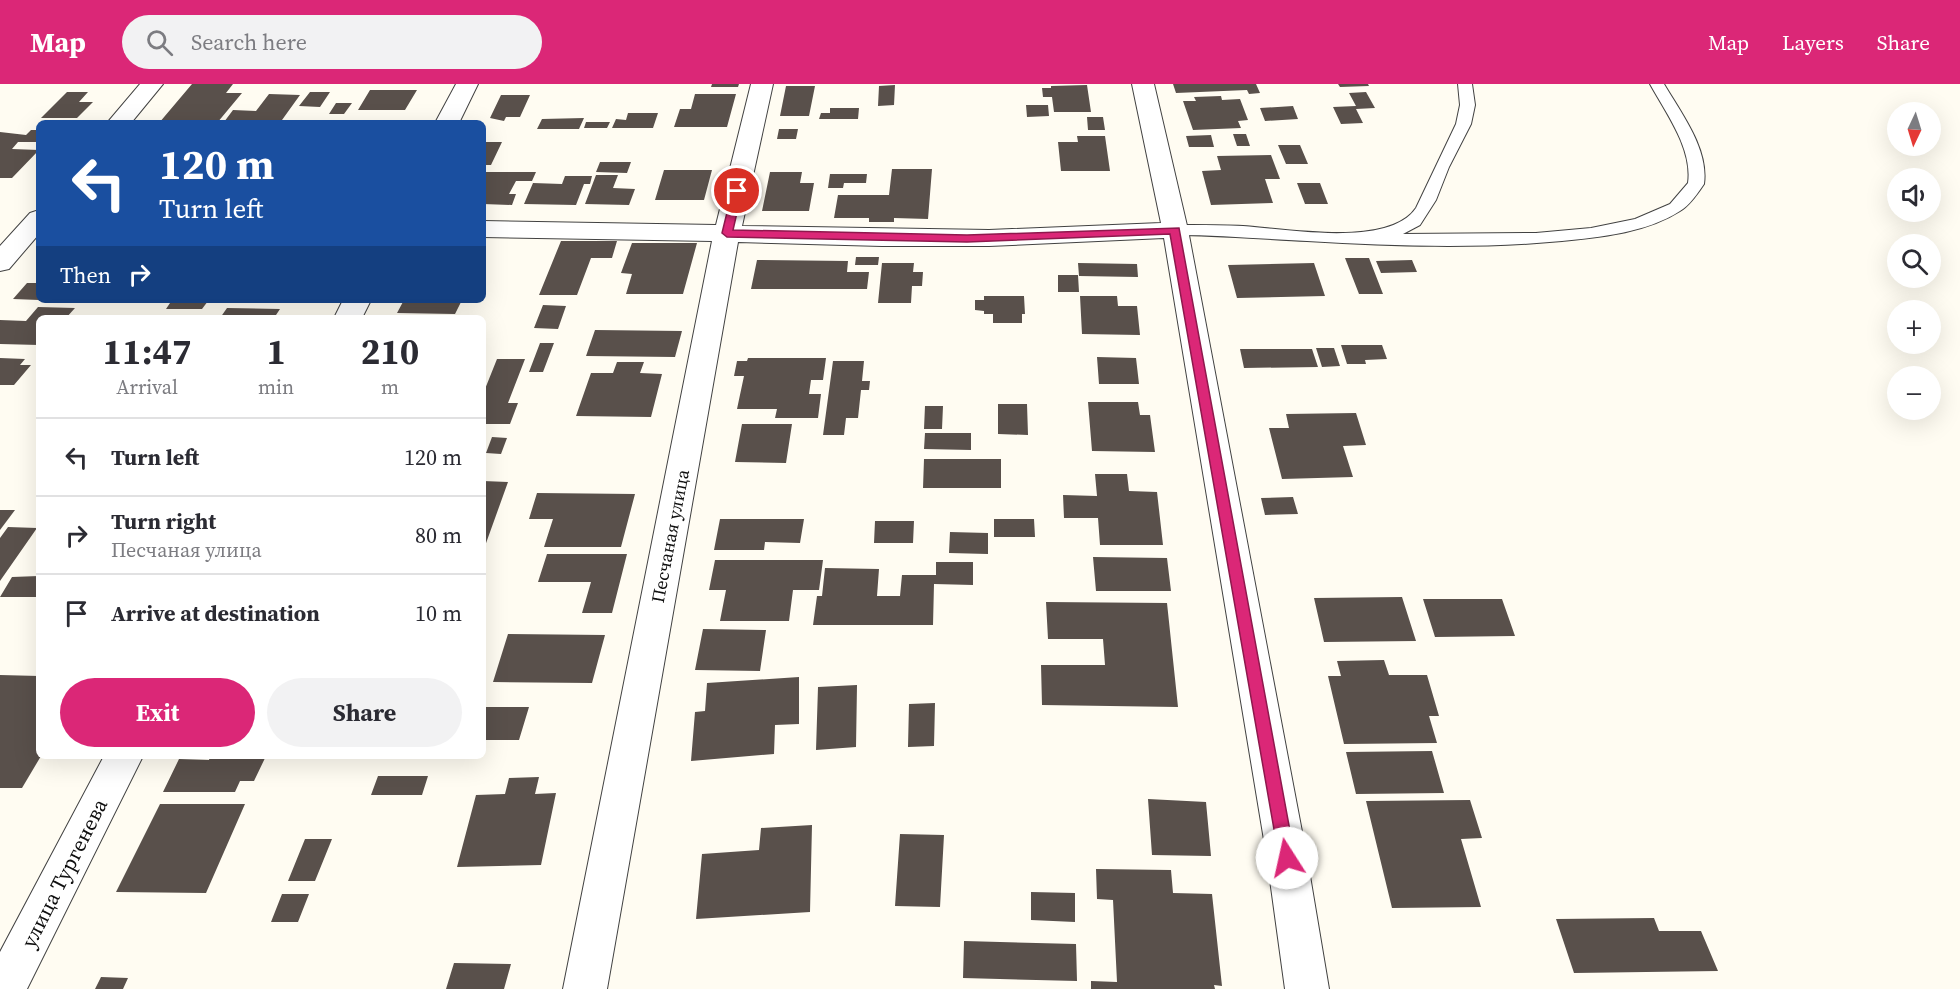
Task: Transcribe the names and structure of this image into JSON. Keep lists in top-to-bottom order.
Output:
{
  "streets": {
    "street": ["Песчаная улица", "улица Тургенева"]
  },
  "north": "bottom",
  "page": {
    "header": "Map",
    "search": "Search here",
    "nav": ["Map", "Layers", "Share"],
    "map_buttons": ["+", "−"],
    "turn": ["120 m", "Turn left"],
    "then": "Then",
    "eta": [
      "11:47",
      "Arrival",
      "1",
      "min",
      "210",
      "m"
    ],
    "list": [
      {
        "name": "Turn left",
        "value": "120 m"
      },
      {
        "name": "Turn right",
        "note": "Песчаная улица",
        "value": "80 m"
      },
      {
        "name": "Arrive at destination",
        "value": "10 m"
      }
    ],
    "buttons": ["Exit", "Share"]
  }
}
